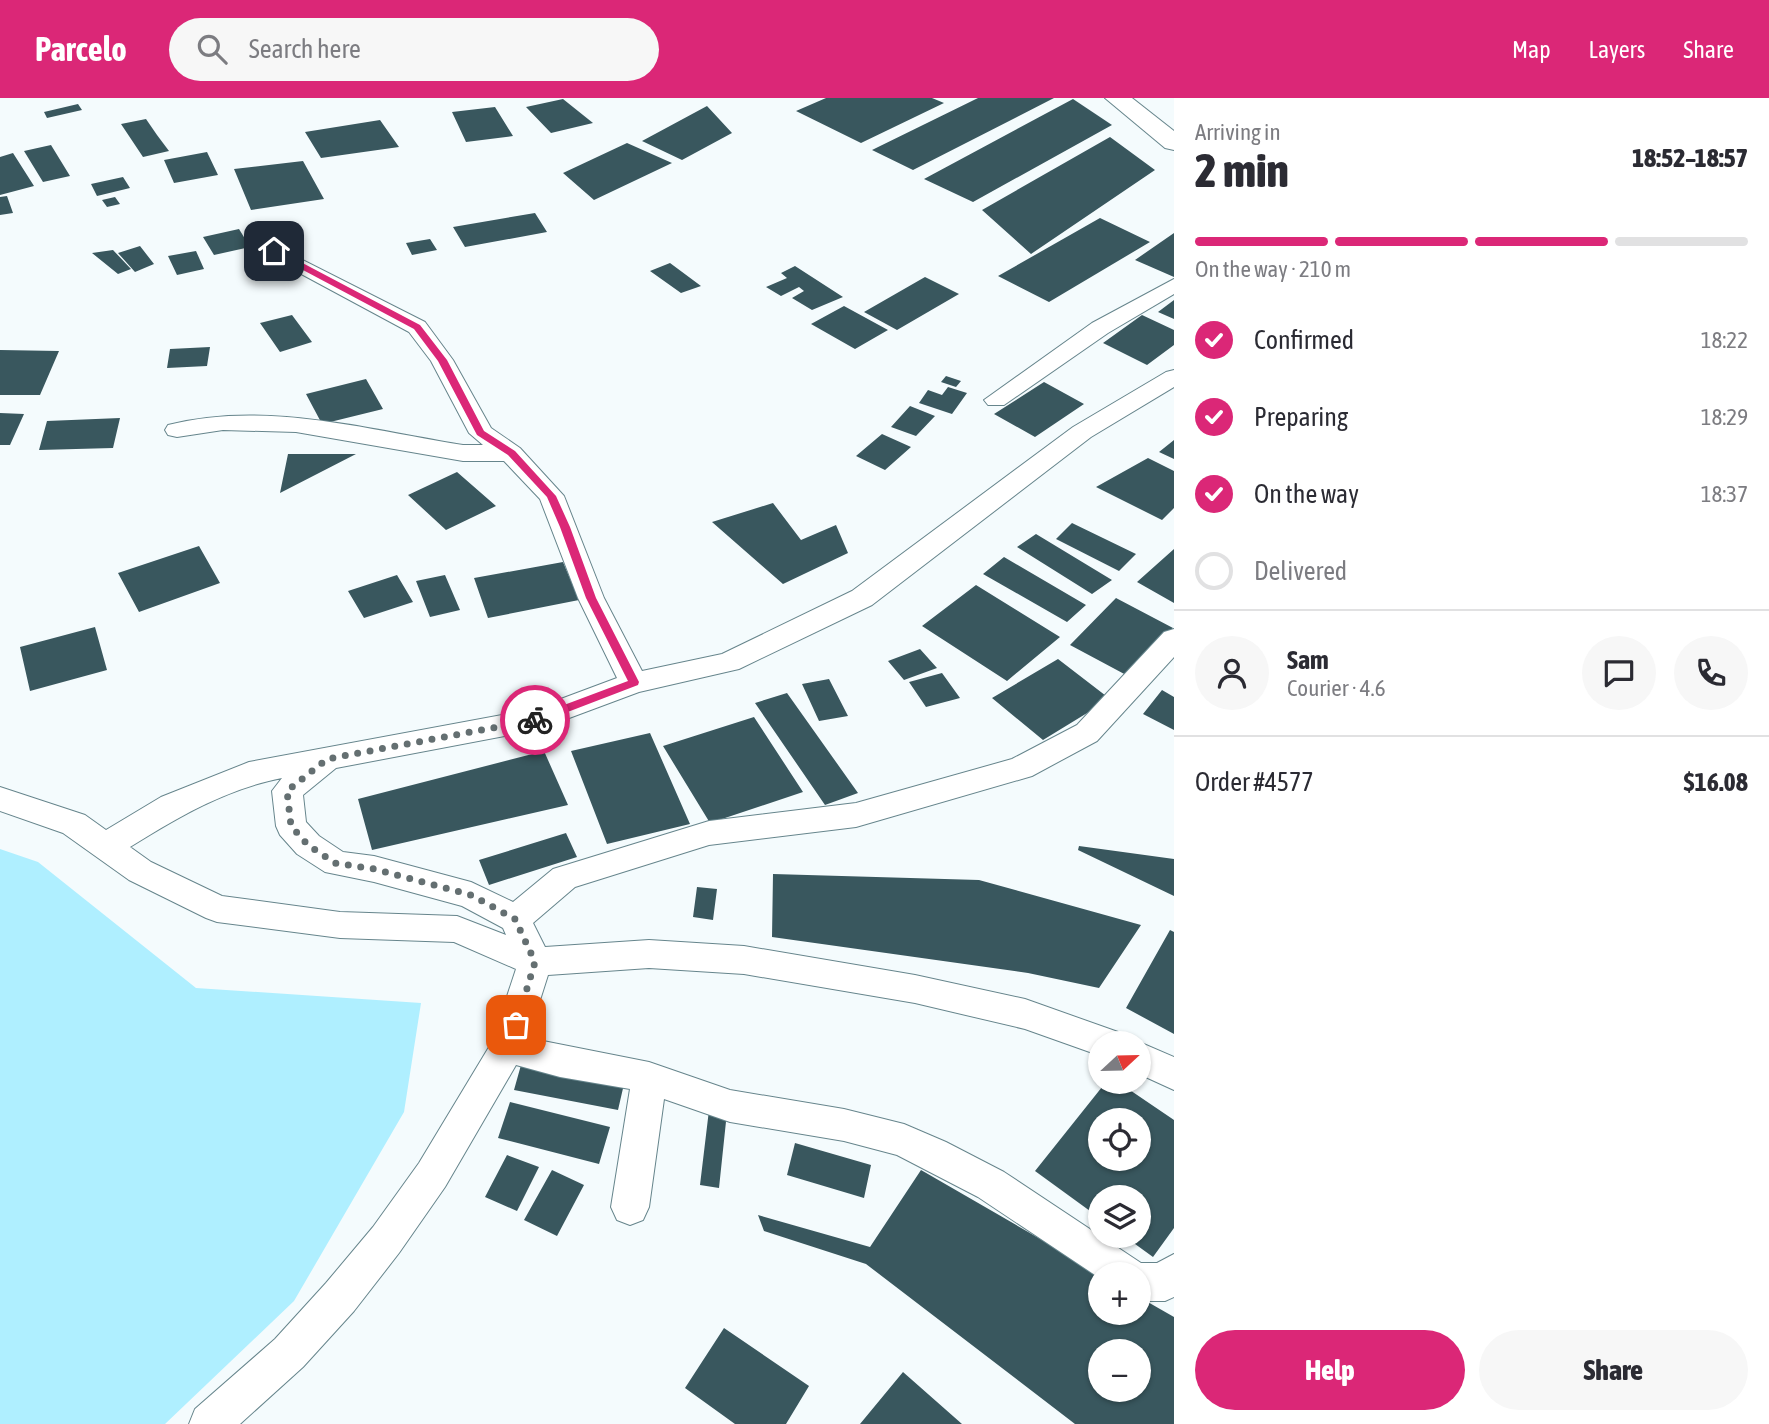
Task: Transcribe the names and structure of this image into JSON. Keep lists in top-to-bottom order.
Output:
{
  "north": "right",
  "page": {
    "header": "Parcelo",
    "search": "Search here",
    "nav": ["Map", "Layers", "Share"],
    "heading": ["2 min", "Arriving in", "18:52–18:57"],
    "panel": [
      "Sam",
      "Courier · 4.6",
      "Order #4577",
      "$16.08"
    ],
    "bar": "On the way · 210 m",
    "list": [
      ["Confirmed", "18:22"],
      ["Preparing", "18:29"],
      ["On the way", "18:37"],
      "Delivered"
    ],
    "map_buttons": ["+", "−"],
    "buttons": ["Help", "Share"]
  }
}
